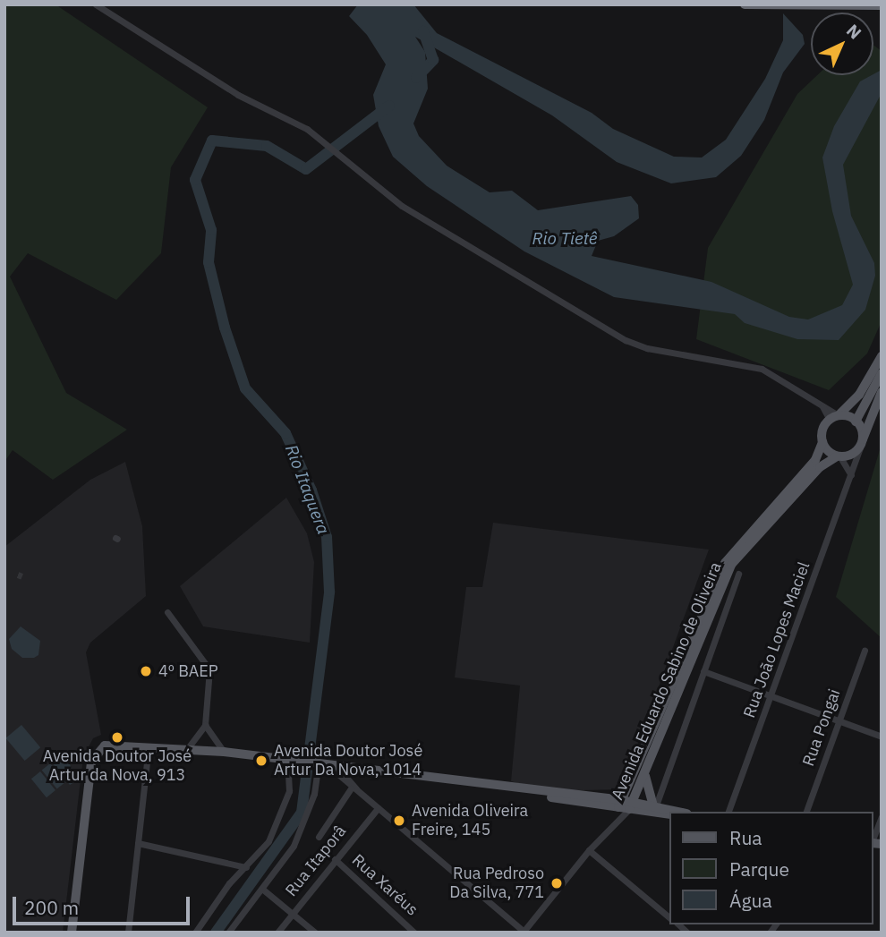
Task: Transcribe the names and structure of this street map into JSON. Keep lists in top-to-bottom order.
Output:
{
  "streets": {
    "main road": ["Avenida Eduardo Sabino de Oliveira"],
    "street": [
      "Rua João Lopes Maciel",
      "Rua Pongai",
      "Rua Itaporâ",
      "Rua Xaréus"
    ]
  },
  "crossings": [
    ["Rua João Lopes Maciel", "Avenida Eduardo Sabino de Oliveira"],
    ["Rua Itaporâ", "Rua Xaréus"]
  ],
  "water": ["Rio Tietê", "Rio Itaquera"],
  "places": [
    "4º BAEP",
    "Avenida Doutor José Artur da Nova, 913",
    "Avenida Doutor José Artur Da Nova, 1014",
    "Avenida Oliveira Freire, 145",
    "Rua Pedroso Da Silva, 771"
  ],
  "legend": ["Rua", "Parque", "Água"],
  "scale_bar": "200 m",
  "north": "top right"
}
